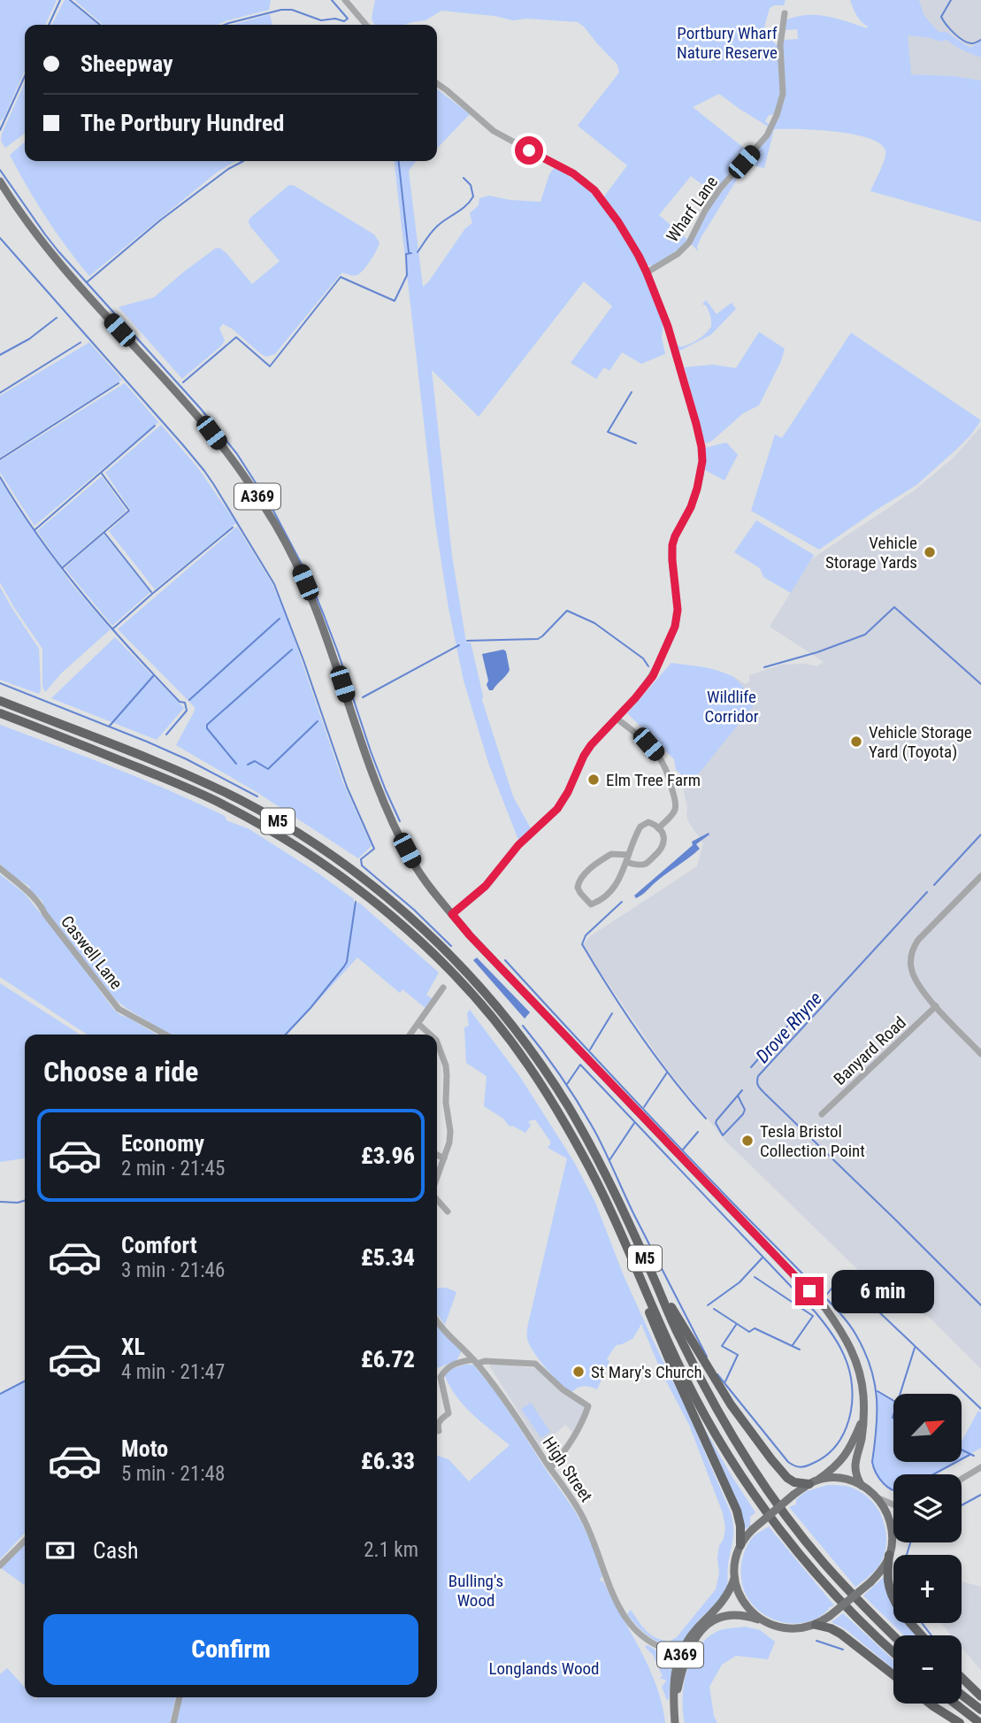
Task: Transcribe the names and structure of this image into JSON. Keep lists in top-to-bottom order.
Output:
{
  "streets": {
    "highway": ["M5"],
    "main road": ["A369"],
    "street": [
      "Wharf Lane",
      "Caswell Lane",
      "Banyard Road",
      "High Street"
    ]
  },
  "crossings": [
    ["A369", "M5"],
    ["A369", "High Street"]
  ],
  "water": ["Drove Rhyne"],
  "parks": [
    "Portbury Wharf Nature Reserve",
    "Wildlife Corridor",
    "Bulling's Wood",
    "Longlands Wood"
  ],
  "places": [
    "Vehicle Storage Yards",
    "Vehicle Storage Yard (Toyota)",
    "Elm Tree Farm",
    "Tesla Bristol Collection Point",
    "St Mary's Church"
  ],
  "north": "top right",
  "page": {
    "banner": ["Sheepway", "The Portbury Hundred"],
    "heading": "Choose a ride",
    "list": [
      {
        "name": "Economy",
        "note": "2 min · 21:45",
        "value": "£3.96"
      },
      {
        "name": "Comfort",
        "note": "3 min · 21:46",
        "value": "£5.34"
      },
      {
        "name": "XL",
        "note": "4 min · 21:47",
        "value": "£6.72"
      },
      {
        "name": "Moto",
        "note": "5 min · 21:48",
        "value": "£6.33"
      }
    ],
    "bubble": "6 min",
    "map_buttons": ["+", "−"],
    "pay": ["Cash", "2.1 km"],
    "buttons": "Confirm"
  }
}
